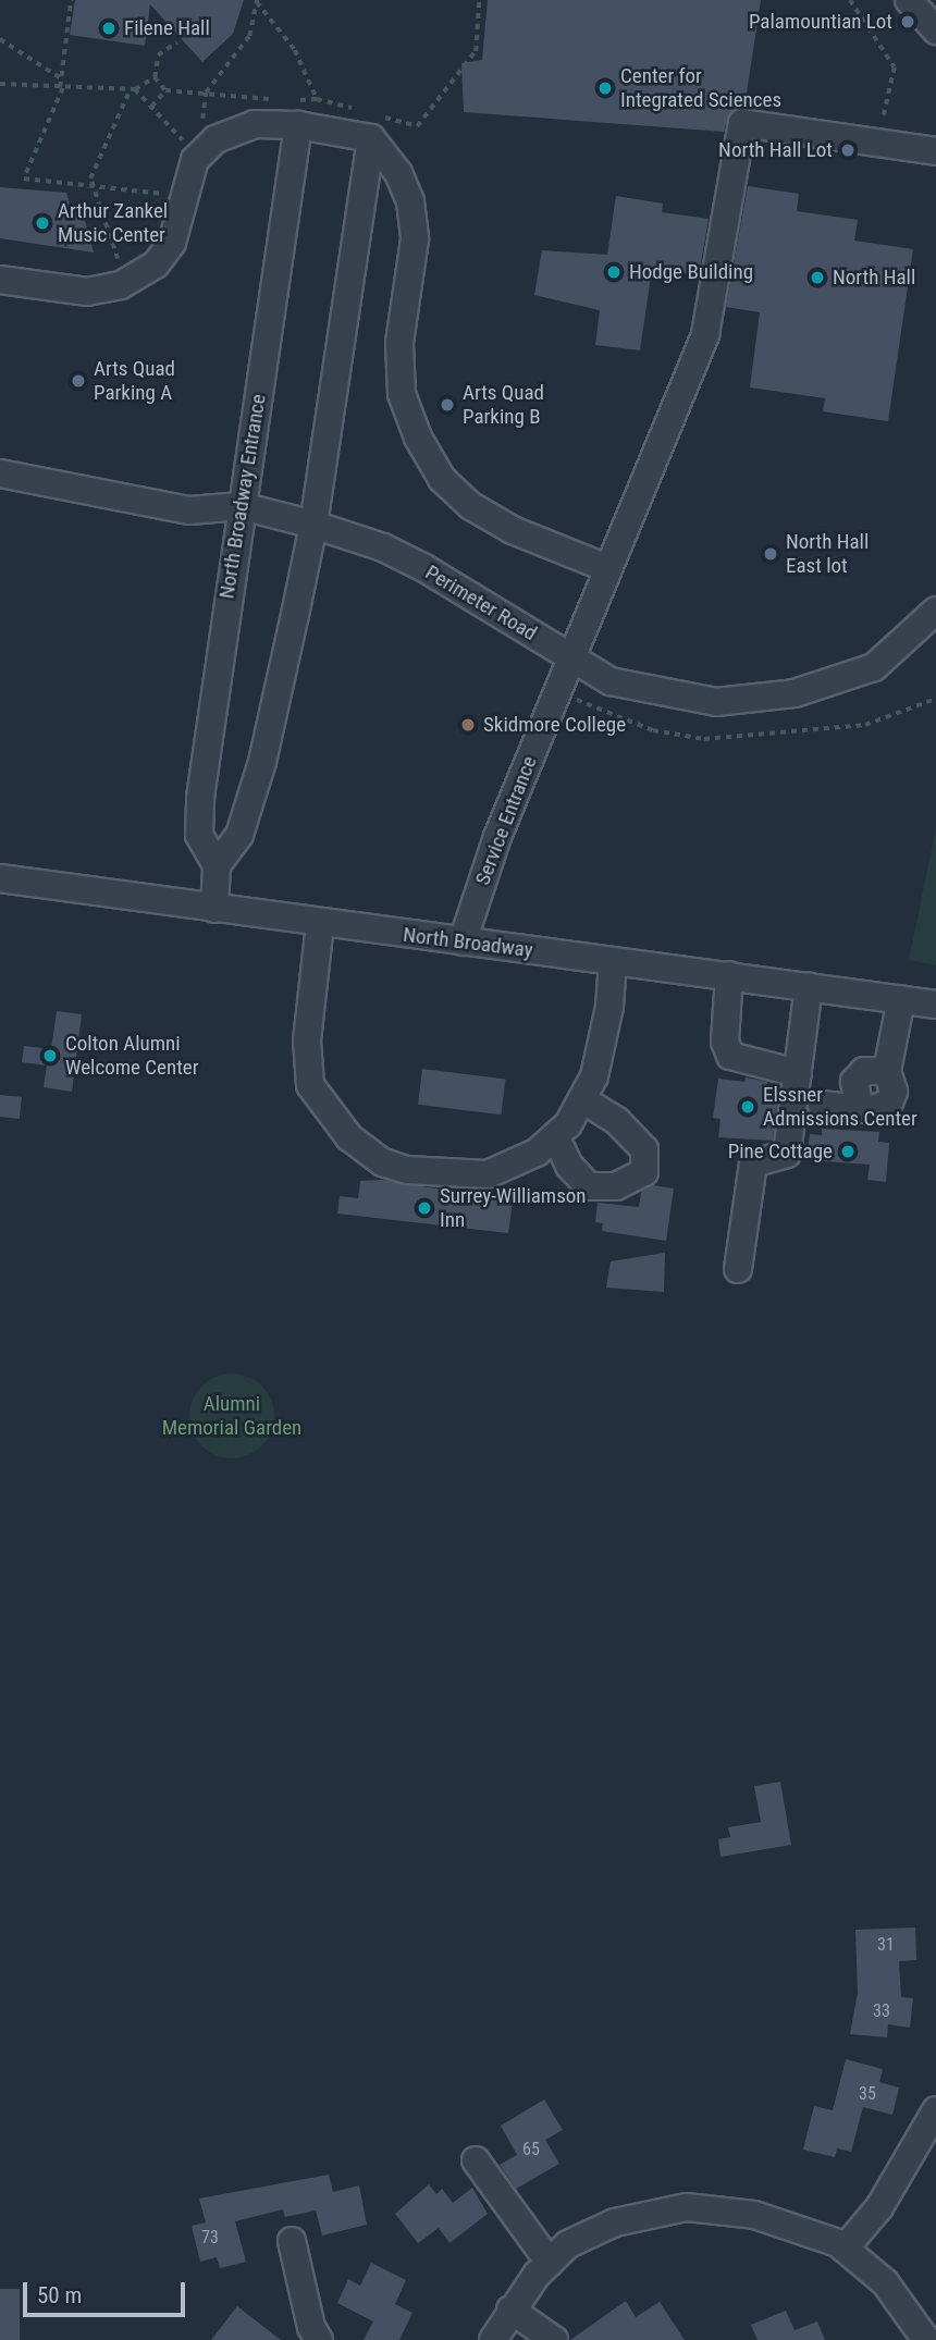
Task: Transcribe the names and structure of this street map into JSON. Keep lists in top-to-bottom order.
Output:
{
  "streets": {
    "street": [
      "North Broadway Entrance",
      "Perimeter Road",
      "Service Entrance",
      "North Broadway"
    ]
  },
  "crossings": [
    ["North Broadway Entrance", "Perimeter Road"],
    ["Perimeter Road", "Service Entrance"],
    ["Service Entrance", "North Broadway"]
  ],
  "parks": ["Alumni Memorial Garden"],
  "places": [
    "Palamountian Lot",
    "Filene Hall",
    "Center for Integrated Sciences",
    "North Hall Lot",
    "Arthur Zankel Music Center",
    "Hodge Building",
    "North Hall",
    "Arts Quad Parking A",
    "Arts Quad Parking B",
    "North Hall East lot",
    "Skidmore College",
    "Colton Alumni Welcome Center",
    "Elssner Admissions Center",
    "Pine Cottage",
    "Surrey-Williamson Inn"
  ],
  "house_numbers": [
    "31",
    "33",
    "35",
    "65",
    "73"
  ],
  "scale_bar": "50 m"
}
